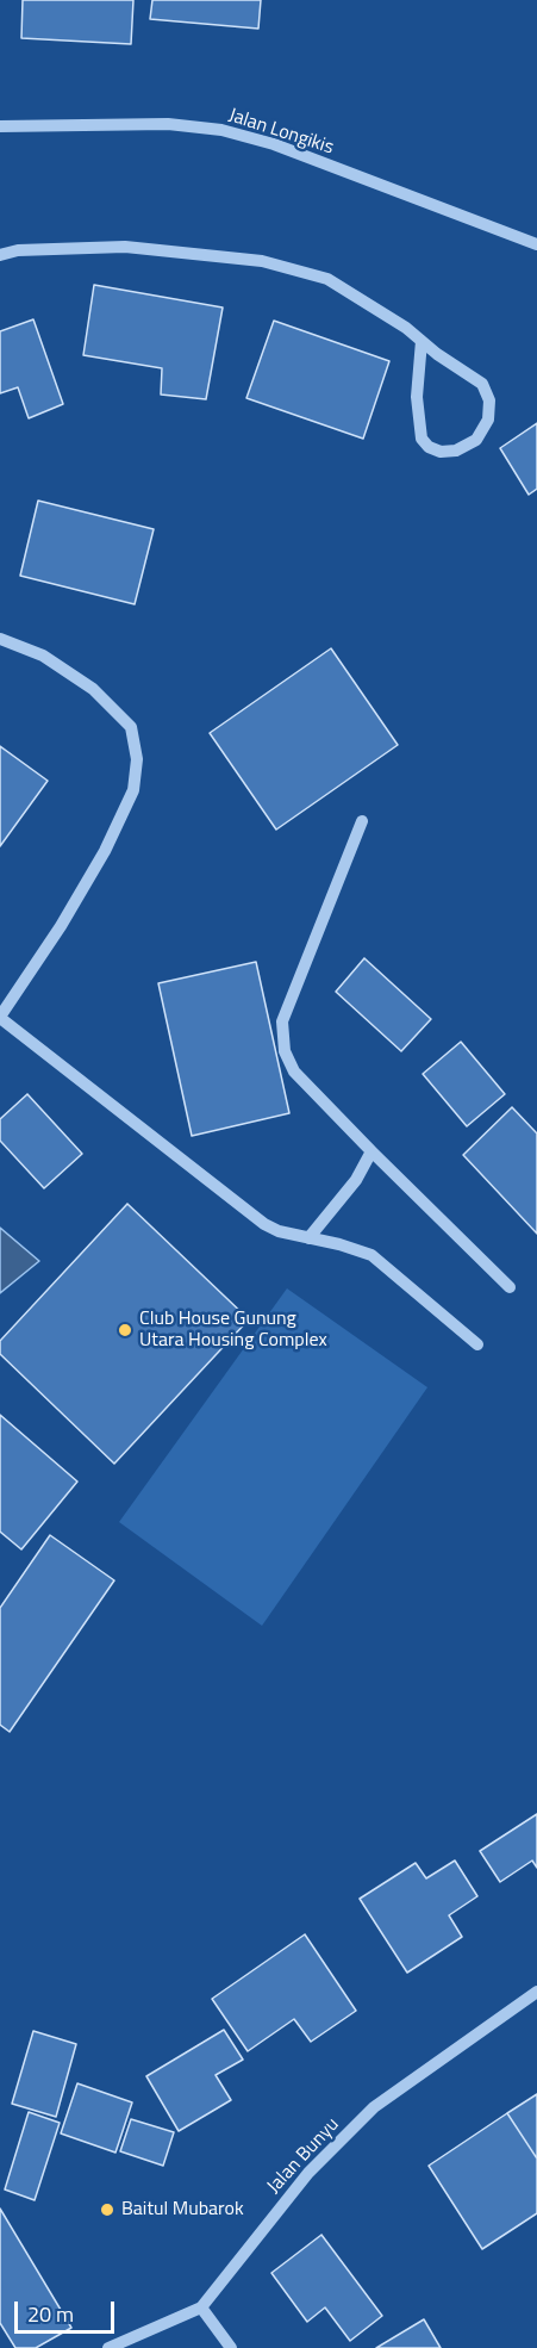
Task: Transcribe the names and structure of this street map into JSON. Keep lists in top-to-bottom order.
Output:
{
  "streets": {
    "street": ["Jalan Longikis", "Jalan Bunyu"]
  },
  "places": ["Club House Gunung Utara Housing Complex", "Baitul Mubarok"],
  "scale_bar": "20 m"
}
